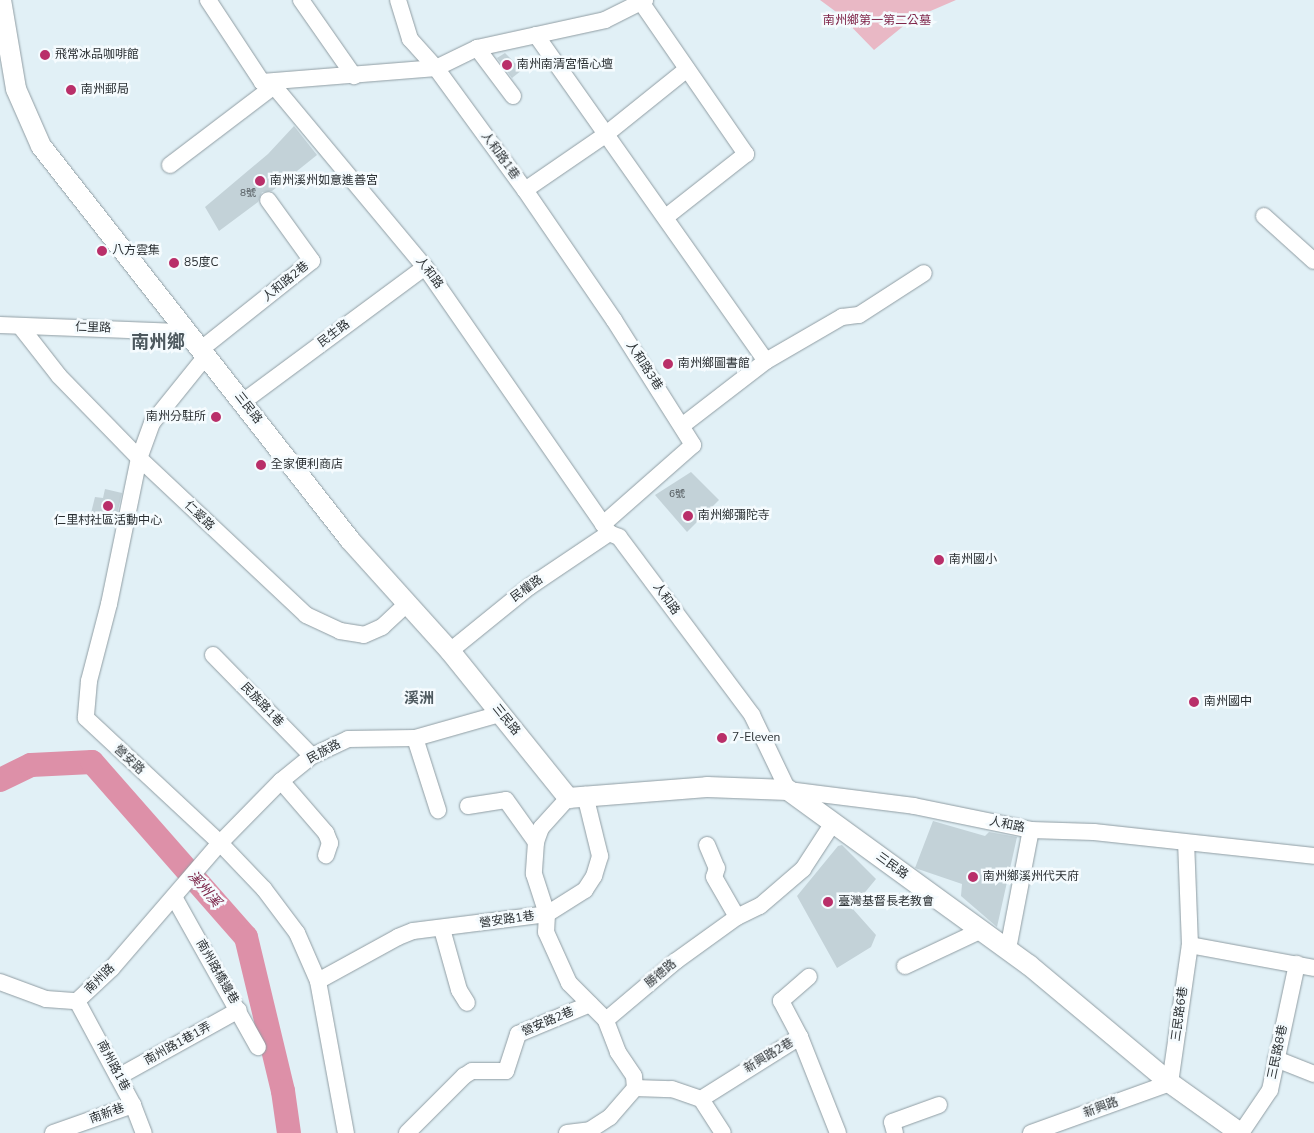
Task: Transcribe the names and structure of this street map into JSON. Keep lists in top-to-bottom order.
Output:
{
  "streets": {
    "main road": ["三民路"],
    "street": [
      "人和路1巷",
      "人和路",
      "人和路2巷",
      "仁里路",
      "民生路",
      "人和路3巷",
      "仁愛路",
      "民權路",
      "民族路1巷",
      "民族路",
      "營安路",
      "營安路1巷",
      "南州路橋邊巷",
      "勝德路",
      "南州路",
      "三民路6巷",
      "營安路2巷",
      "南州路1巷1弄",
      "三民路8巷",
      "新興路2巷",
      "南州路1巷",
      "新興路",
      "南新巷"
    ]
  },
  "crossings": [
    ["人和路1巷", "人和路3巷"],
    ["人和路", "民生路"],
    ["人和路", "人和路3巷"],
    ["人和路", "三民路"],
    ["人和路", "民權路"],
    ["人和路", "三民路6巷"],
    ["人和路2巷", "三民路"],
    ["人和路2巷", "營安路"],
    ["仁里路", "三民路"],
    ["仁里路", "仁愛路"],
    ["民生路", "三民路"],
    ["人和路3巷", "民權路"],
    ["三民路", "仁愛路"],
    ["三民路", "民權路"],
    ["三民路", "民族路"],
    ["三民路", "營安路"],
    ["三民路", "營安路1巷"],
    ["三民路", "勝德路"],
    ["三民路", "三民路6巷"],
    ["三民路", "三民路8巷"],
    ["三民路", "新興路"],
    ["仁愛路", "營安路"],
    ["民族路1巷", "民族路"],
    ["民族路", "營安路"],
    ["民族路", "南州路"],
    ["營安路", "營安路1巷"],
    ["營安路", "南州路"],
    ["南州路橋邊巷", "南州路"],
    ["南州路橋邊巷", "南州路1巷1弄"],
    ["南州路", "南州路1巷"],
    ["三民路6巷", "新興路"],
    ["南州路1巷1弄", "南州路1巷"],
    ["南州路1巷", "南新巷"]
  ],
  "districts": ["南州鄉", "溪洲"],
  "water": ["溪州溪"],
  "parks": ["南州鄉第一第二公墓"],
  "places": [
    "飛常冰品咖啡館",
    "南州南清宮悟心壇",
    "南州郵局",
    "南州溪州如意進善宮",
    "八方雲集",
    "85度C",
    "南州鄉圖書館",
    "南州分駐所",
    "全家便利商店",
    "仁里村社區活動中心",
    "南州鄉彌陀寺",
    "南州國小",
    "南州國中",
    "7-Eleven",
    "南州鄉溪州代天府",
    "臺灣基督長老教會"
  ],
  "house_numbers": ["8號", "6號"]
}
